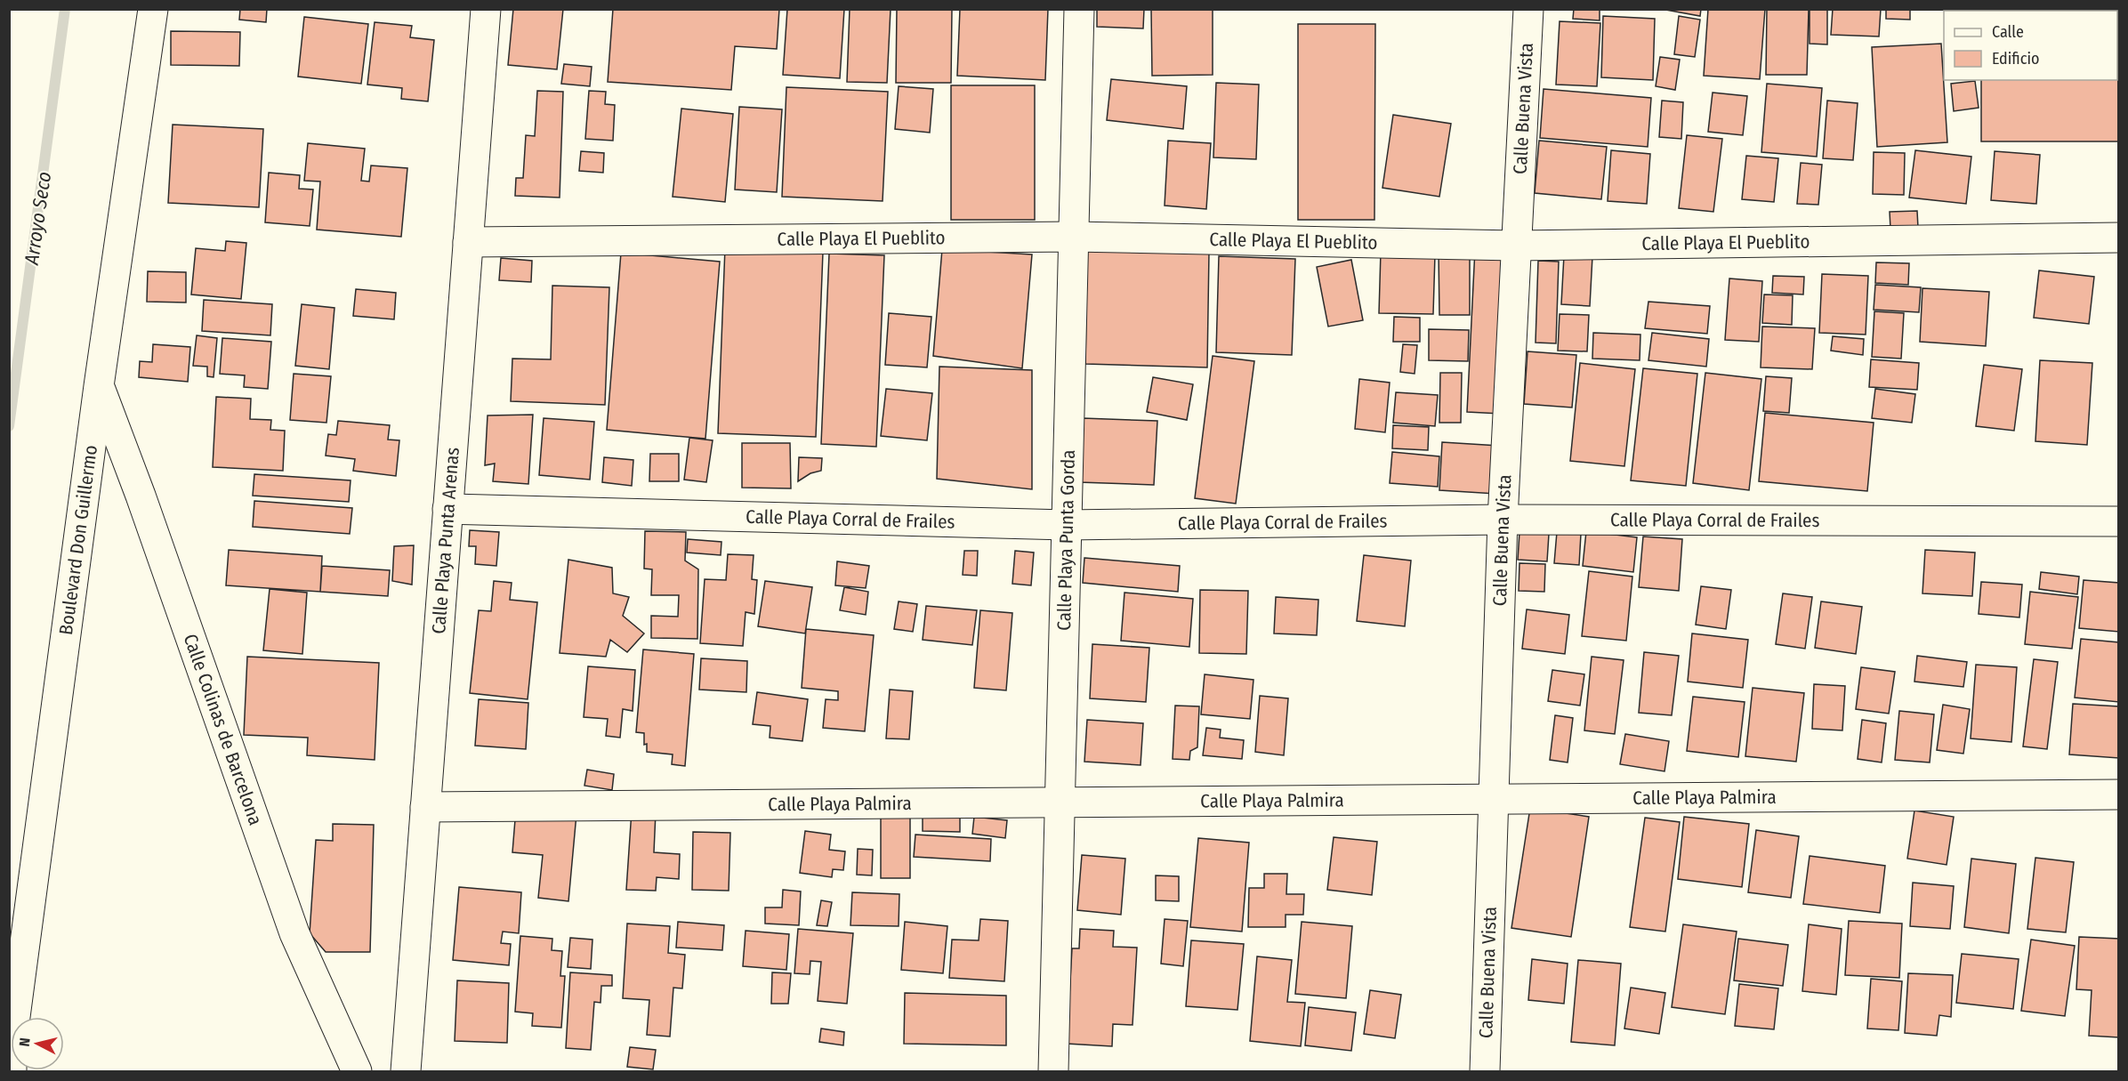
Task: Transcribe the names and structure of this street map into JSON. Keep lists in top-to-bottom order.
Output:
{
  "streets": {
    "street": [
      "Calle Buena Vista",
      "Calle Playa El Pueblito",
      "Calle Playa Corral de Frailes",
      "Boulevard Don Guillermo",
      "Calle Playa Punta Arenas",
      "Calle Playa Punta Gorda",
      "Calle Colinas de Barcelona",
      "Calle Playa Palmira"
    ]
  },
  "crossings": [
    ["Calle Buena Vista", "Calle Playa El Pueblito"],
    ["Calle Buena Vista", "Calle Playa Corral de Frailes"],
    ["Calle Buena Vista", "Calle Playa Palmira"],
    ["Calle Playa El Pueblito", "Calle Playa Punta Arenas"],
    ["Calle Playa El Pueblito", "Calle Playa Punta Gorda"],
    ["Calle Playa Corral de Frailes", "Calle Playa Punta Arenas"],
    ["Calle Playa Corral de Frailes", "Calle Playa Punta Gorda"],
    ["Boulevard Don Guillermo", "Calle Colinas de Barcelona"],
    ["Calle Playa Punta Arenas", "Calle Playa Palmira"],
    ["Calle Playa Punta Gorda", "Calle Playa Palmira"]
  ],
  "water": ["Arroyo Seco"],
  "legend": ["Calle", "Edificio"],
  "north": "left"
}
